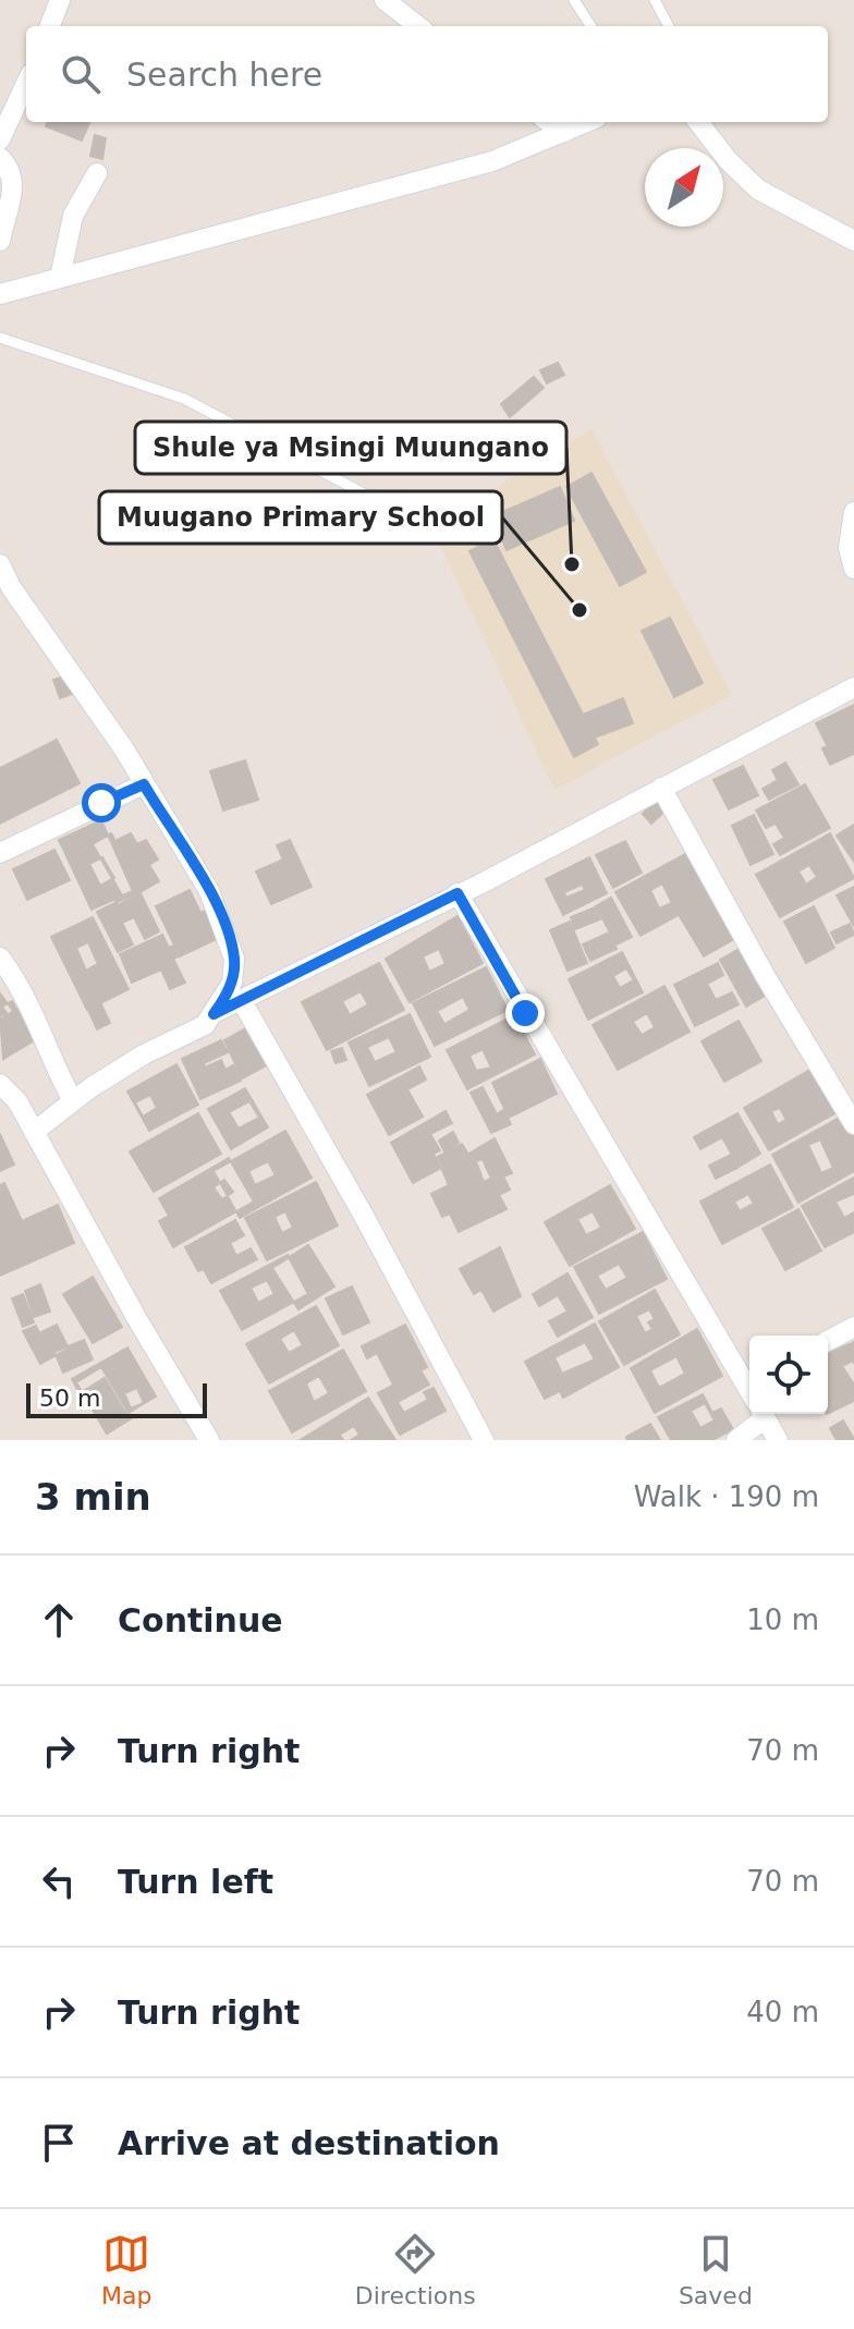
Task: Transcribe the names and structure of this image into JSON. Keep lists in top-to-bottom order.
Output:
{
  "places": ["Shule ya Msingi Muungano", "Muugano Primary School"],
  "scale_bar": "50 m",
  "north": "top right",
  "page": {
    "search": "Search here",
    "scale": "50 m",
    "heading": ["3 min", "Walk · 190 m"],
    "list": [
      ["Continue", "10 m"],
      ["Turn right", "70 m"],
      ["Turn left", "70 m"],
      ["Turn right", "40 m"],
      "Arrive at destination"
    ],
    "nav": ["Map", "Directions", "Saved"]
  }
}
